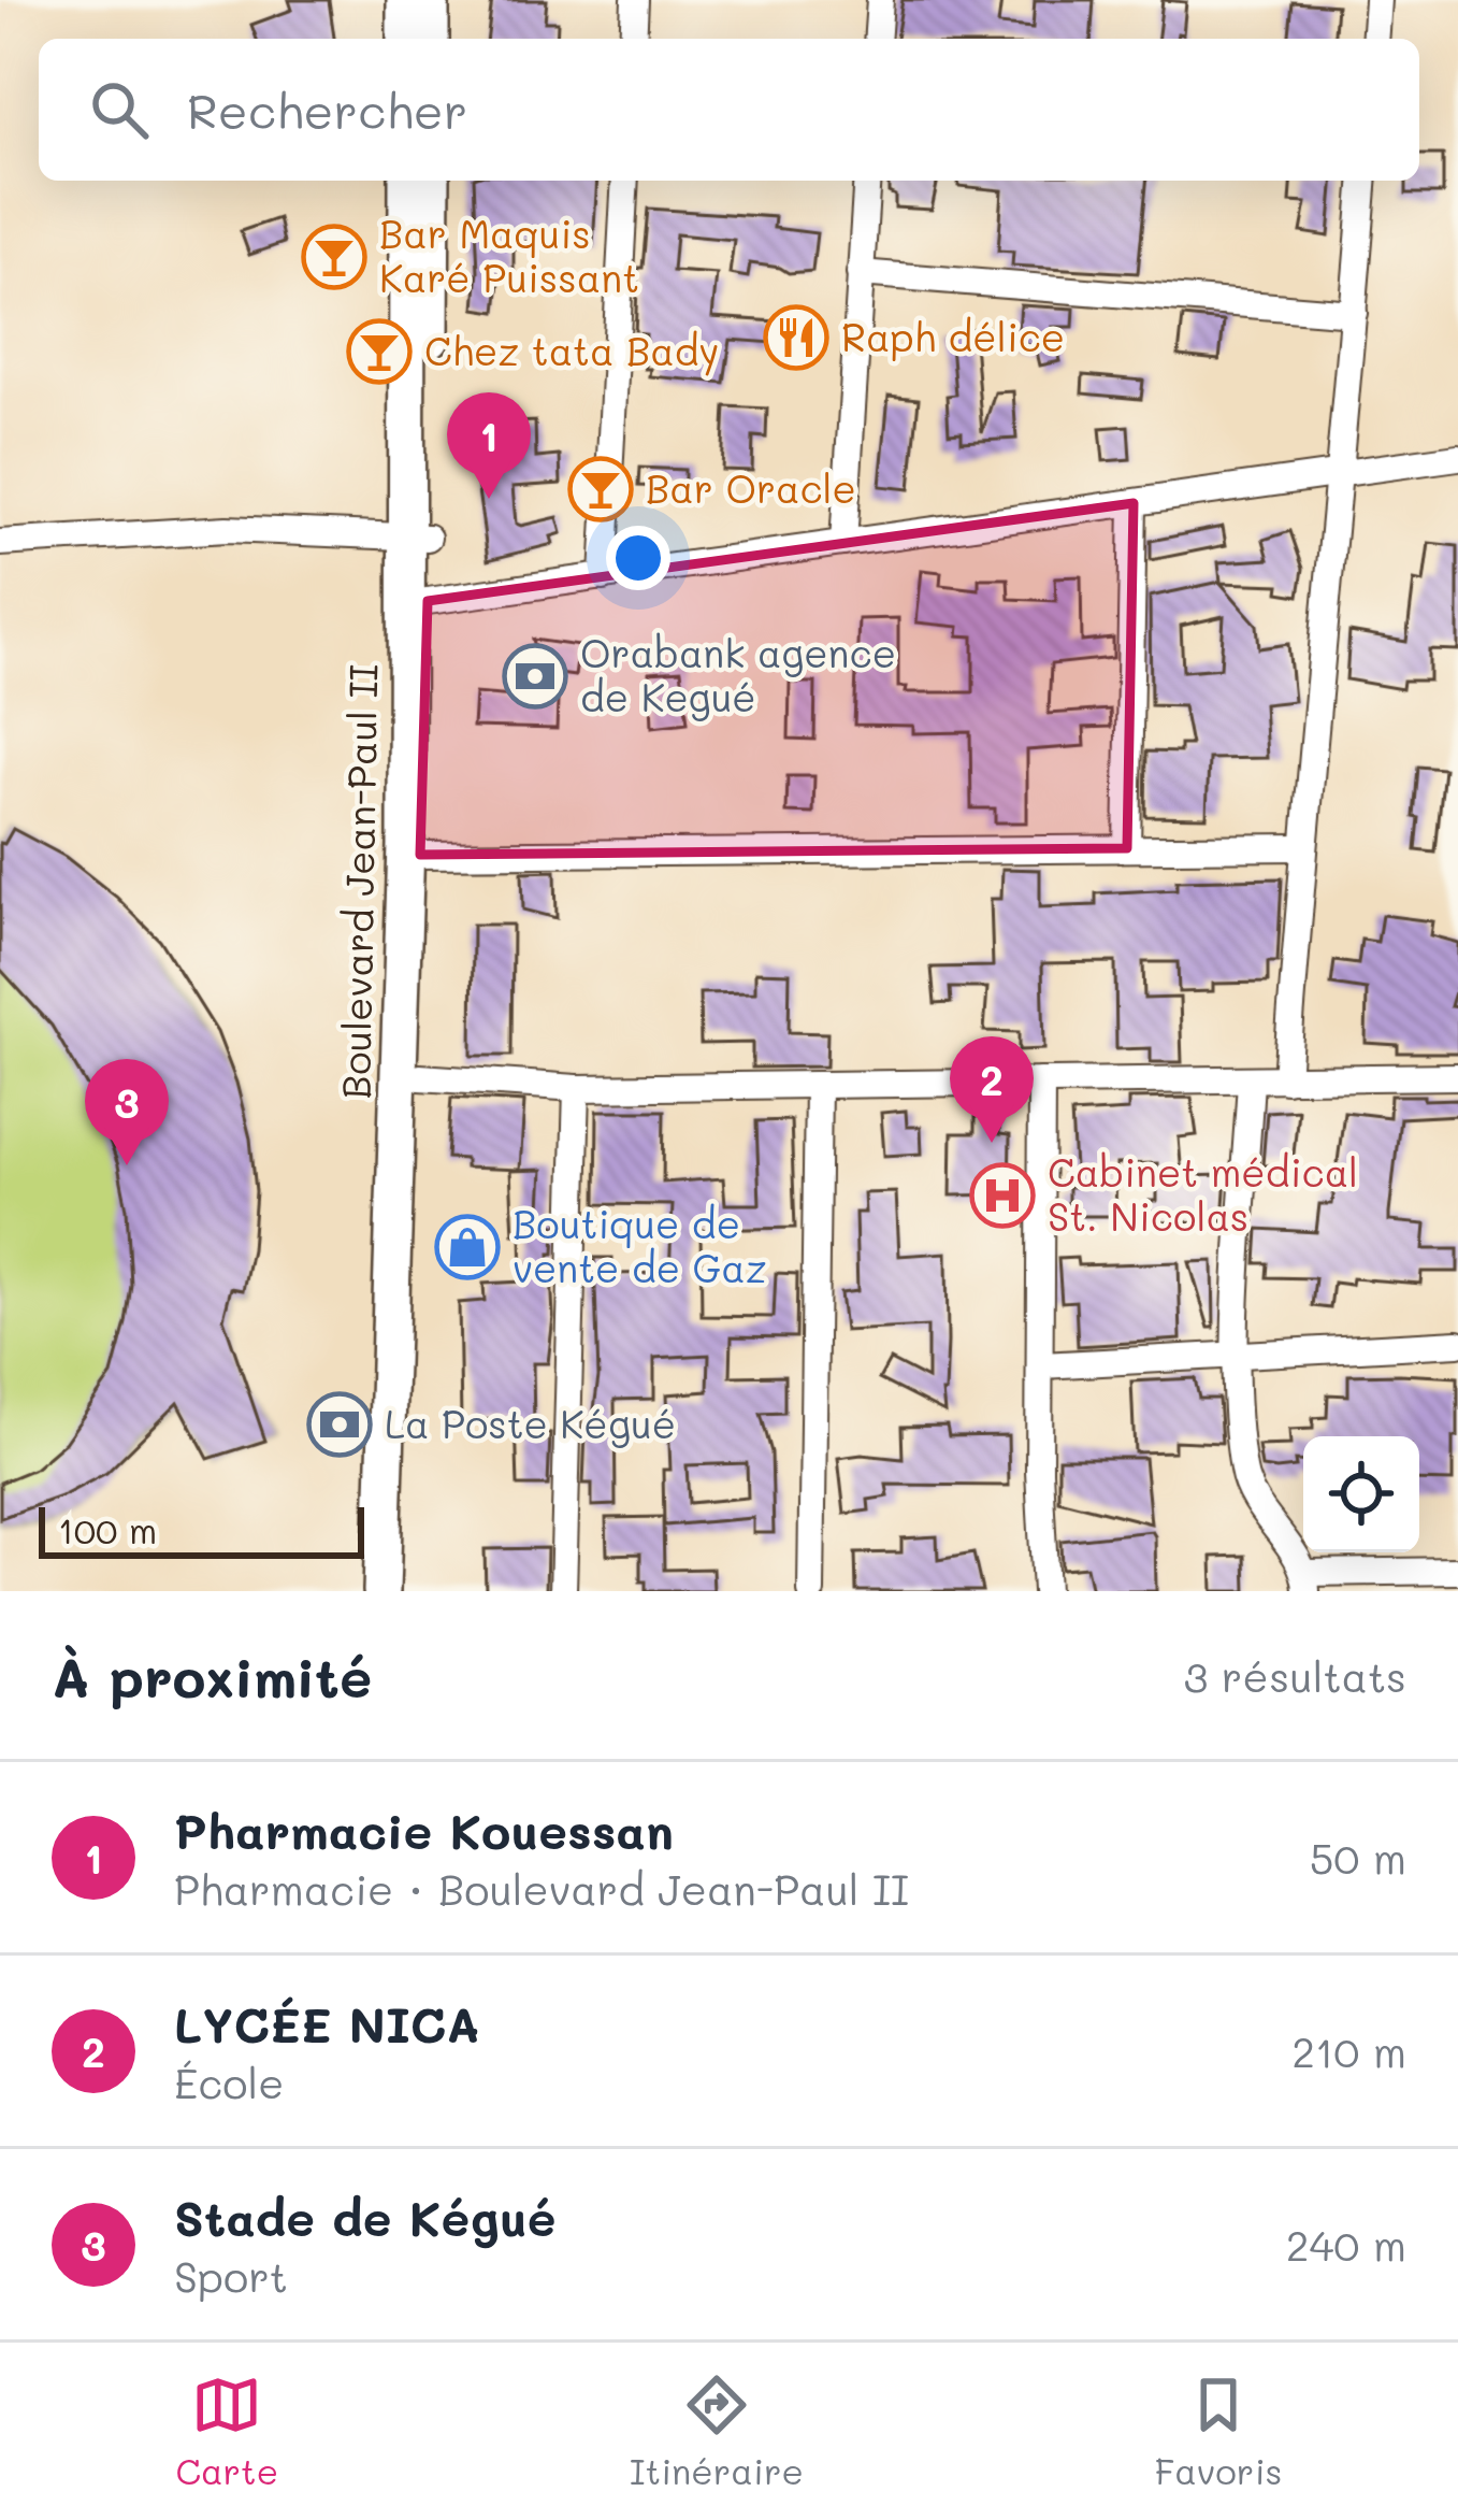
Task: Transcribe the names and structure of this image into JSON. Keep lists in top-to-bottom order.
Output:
{
  "streets": {
    "main road": ["Boulevard Jean-Paul II"]
  },
  "places": {
    "bar": ["Bar Maquis Karé Puissant", "Chez tata Bady", "Bar Oracle"],
    "restaurant": ["Raph délice"],
    "bank": ["Orabank agence de Kegué", "La Poste Kégué"],
    "hospital": ["Cabinet médical St. Nicolas"],
    "shop": ["Boutique de vente de Gaz"]
  },
  "scale_bar": "100 m",
  "page": {
    "search": "Rechercher",
    "pins": ["1", "2", "3"],
    "scale": "100 m",
    "heading": ["À proximité", "3 résultats"],
    "list": [
      {
        "mark": "1",
        "name": "Pharmacie Kouessan",
        "note": "Pharmacie · Boulevard Jean-Paul II",
        "value": "50 m"
      },
      {
        "mark": "2",
        "name": "LYCÉE NICA",
        "note": "École",
        "value": "210 m"
      },
      {
        "mark": "3",
        "name": "Stade de Kégué",
        "note": "Sport",
        "value": "240 m"
      }
    ],
    "nav": ["Carte", "Itinéraire", "Favoris"]
  }
}
